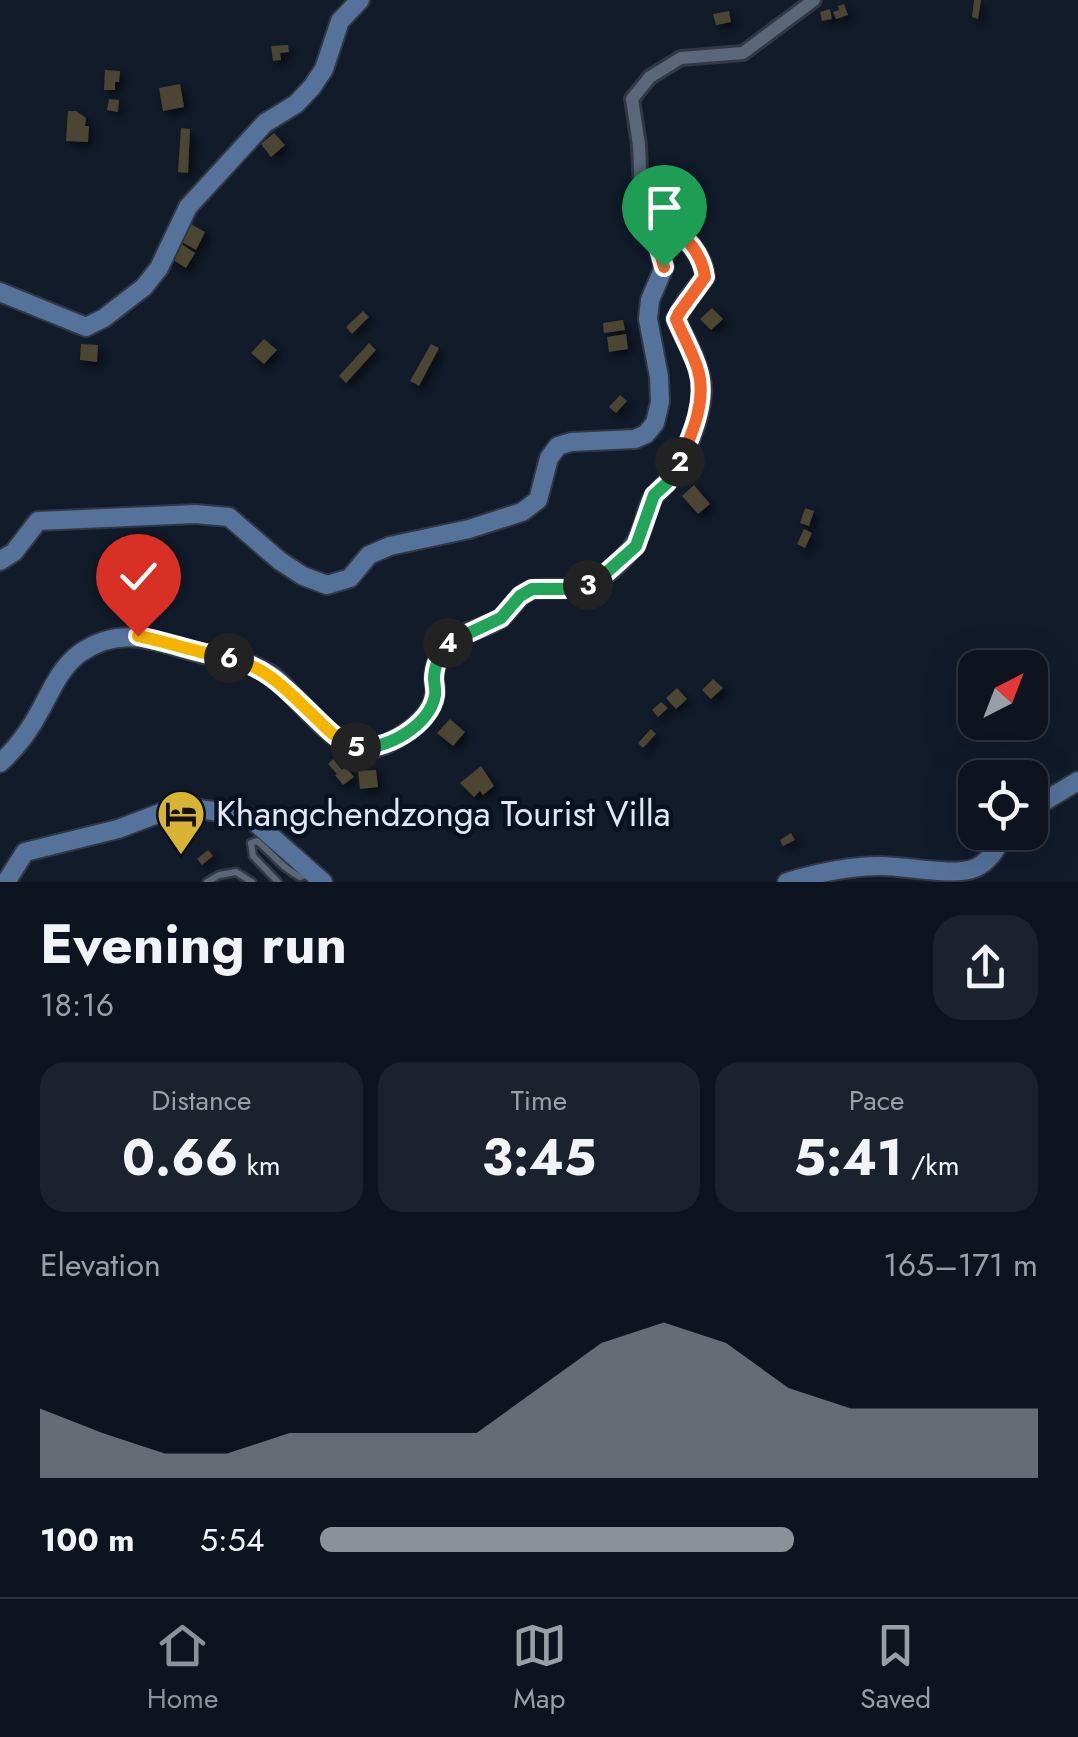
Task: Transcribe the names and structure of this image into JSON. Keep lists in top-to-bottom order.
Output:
{
  "places": {
    "hotel": ["Khangchendzonga Tourist Villa"]
  },
  "north": "top right",
  "page": {
    "pins": [
      "2",
      "3",
      "4",
      "6",
      "5"
    ],
    "heading": ["Evening run", "18:16"],
    "stats": [
      ["Distance", "0.66 km"],
      ["Time", "3:45"],
      ["Pace", "5:41 /km"]
    ],
    "chart": ["Elevation", "165–171 m"],
    "list": [
      {
        "name": "100 m",
        "note": "5:54"
      }
    ],
    "tabs": ["Home", "Map", "Saved"]
  }
}
